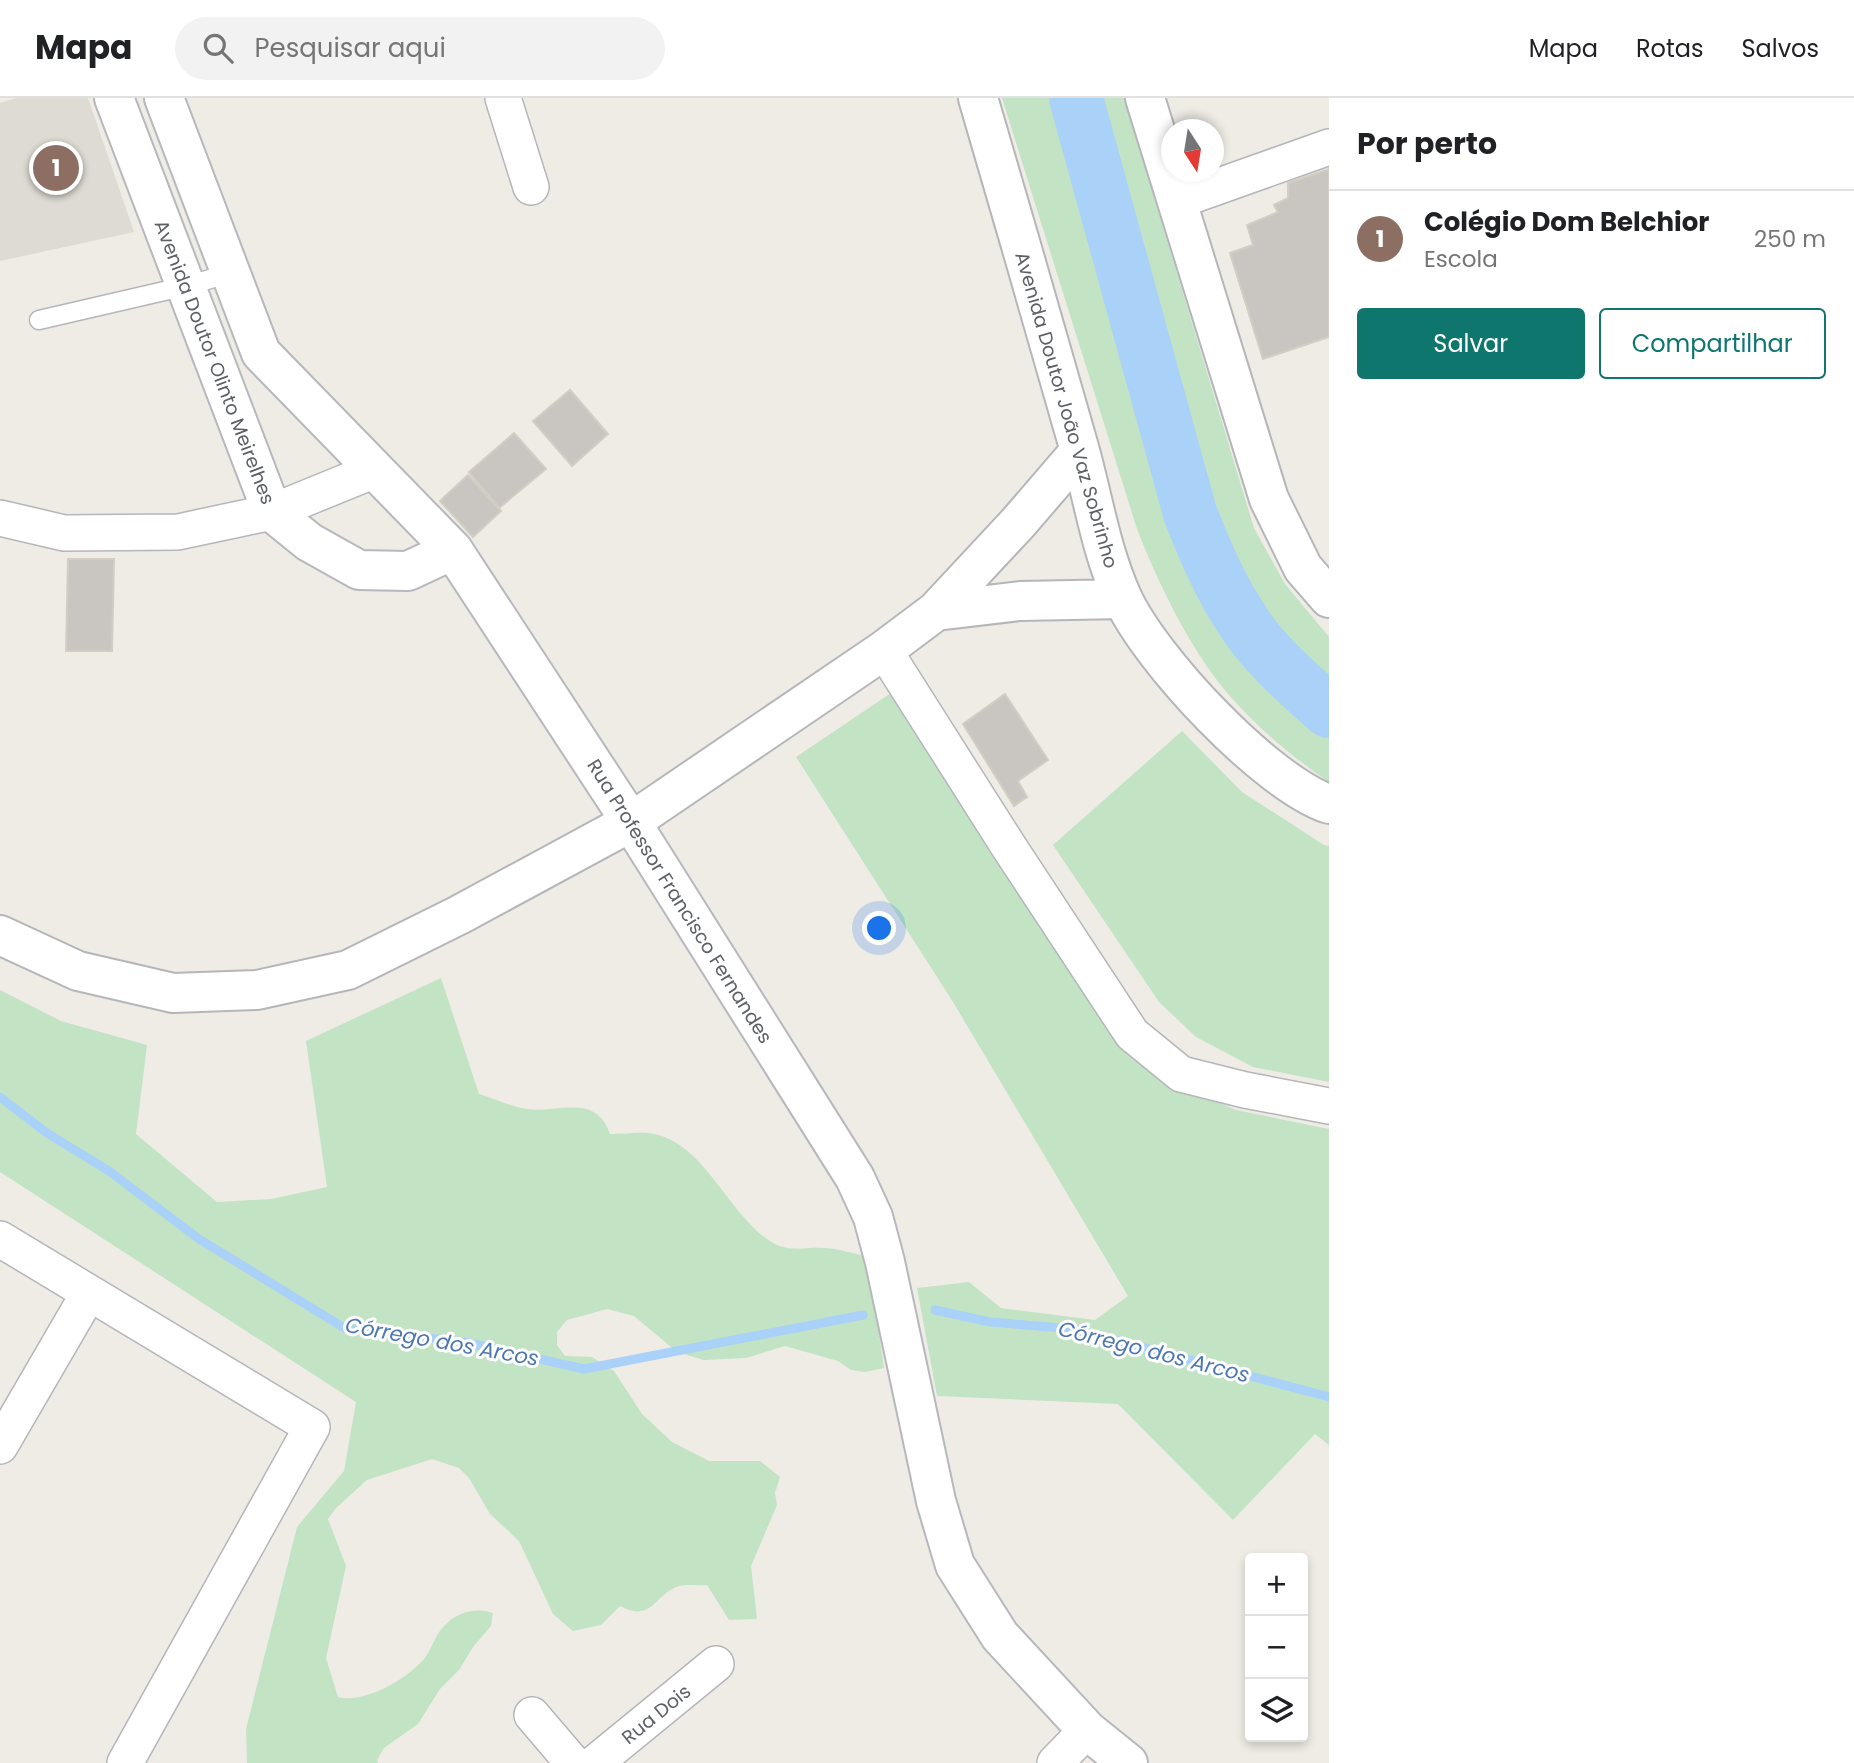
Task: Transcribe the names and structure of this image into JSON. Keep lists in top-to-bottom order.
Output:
{
  "streets": {
    "street": [
      "Avenida Doutor Olinto Meirelhes",
      "Avenida Doutor João Vaz Sobrinho",
      "Rua Professor Francisco Fernandes",
      "Rua Dois"
    ]
  },
  "crossings": [
    ["Avenida Doutor Olinto Meirelhes", "Rua Professor Francisco Fernandes"]
  ],
  "water": ["Córrego dos Arcos"],
  "north": "bottom",
  "page": {
    "header": "Mapa",
    "search": "Pesquisar aqui",
    "nav": ["Mapa", "Rotas", "Salvos"],
    "heading": "Por perto",
    "pins": "1",
    "list": [
      {
        "mark": "1",
        "name": "Colégio Dom Belchior",
        "note": "Escola",
        "value": "250 m"
      }
    ],
    "buttons": ["Salvar", "Compartilhar"],
    "map_buttons": ["+", "−"]
  }
}
